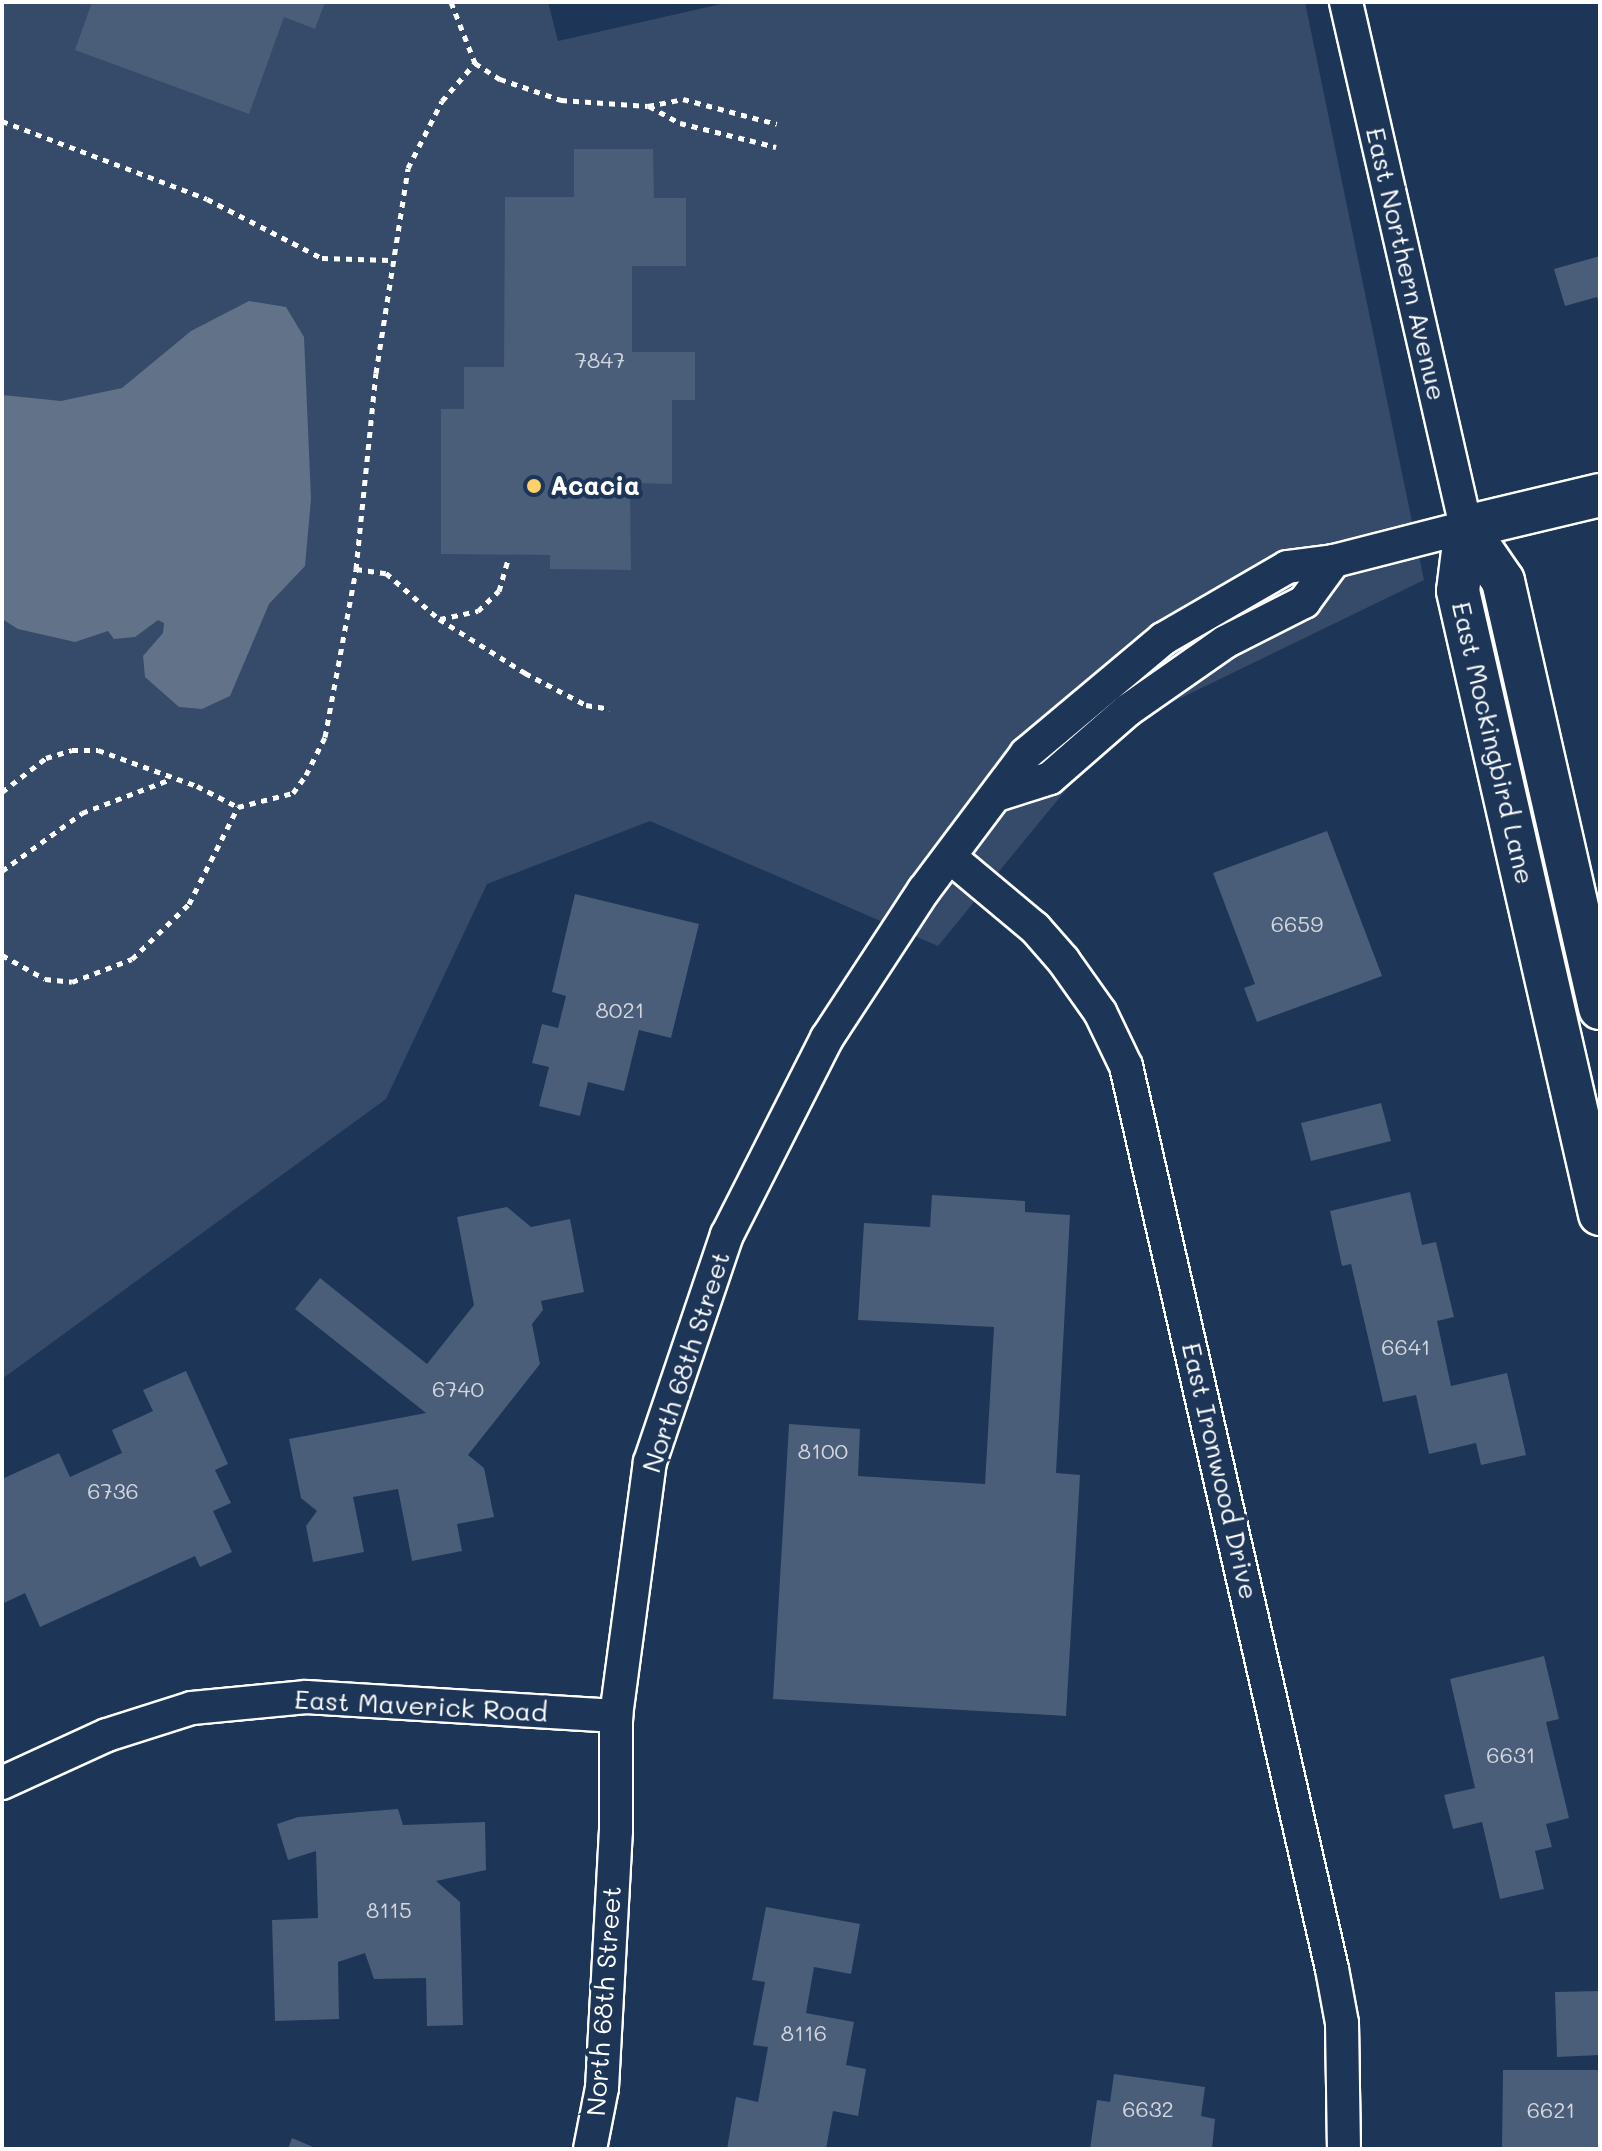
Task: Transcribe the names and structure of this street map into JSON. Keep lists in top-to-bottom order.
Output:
{
  "streets": {
    "street": [
      "East Northern Avenue",
      "East Mockingbird Lane",
      "North 68th Street",
      "East Ironwood Drive",
      "East Maverick Road"
    ]
  },
  "crossings": [
    ["East Northern Avenue", "East Mockingbird Lane"],
    ["East Northern Avenue", "North 68th Street"],
    ["East Mockingbird Lane", "North 68th Street"],
    ["North 68th Street", "East Ironwood Drive"],
    ["North 68th Street", "East Maverick Road"]
  ],
  "places": ["Acacia"],
  "house_numbers": [
    "7847",
    "6659",
    "8021",
    "6641",
    "6740",
    "8100",
    "6736",
    "6631",
    "8115",
    "8116",
    "6632",
    "6621"
  ]
}
